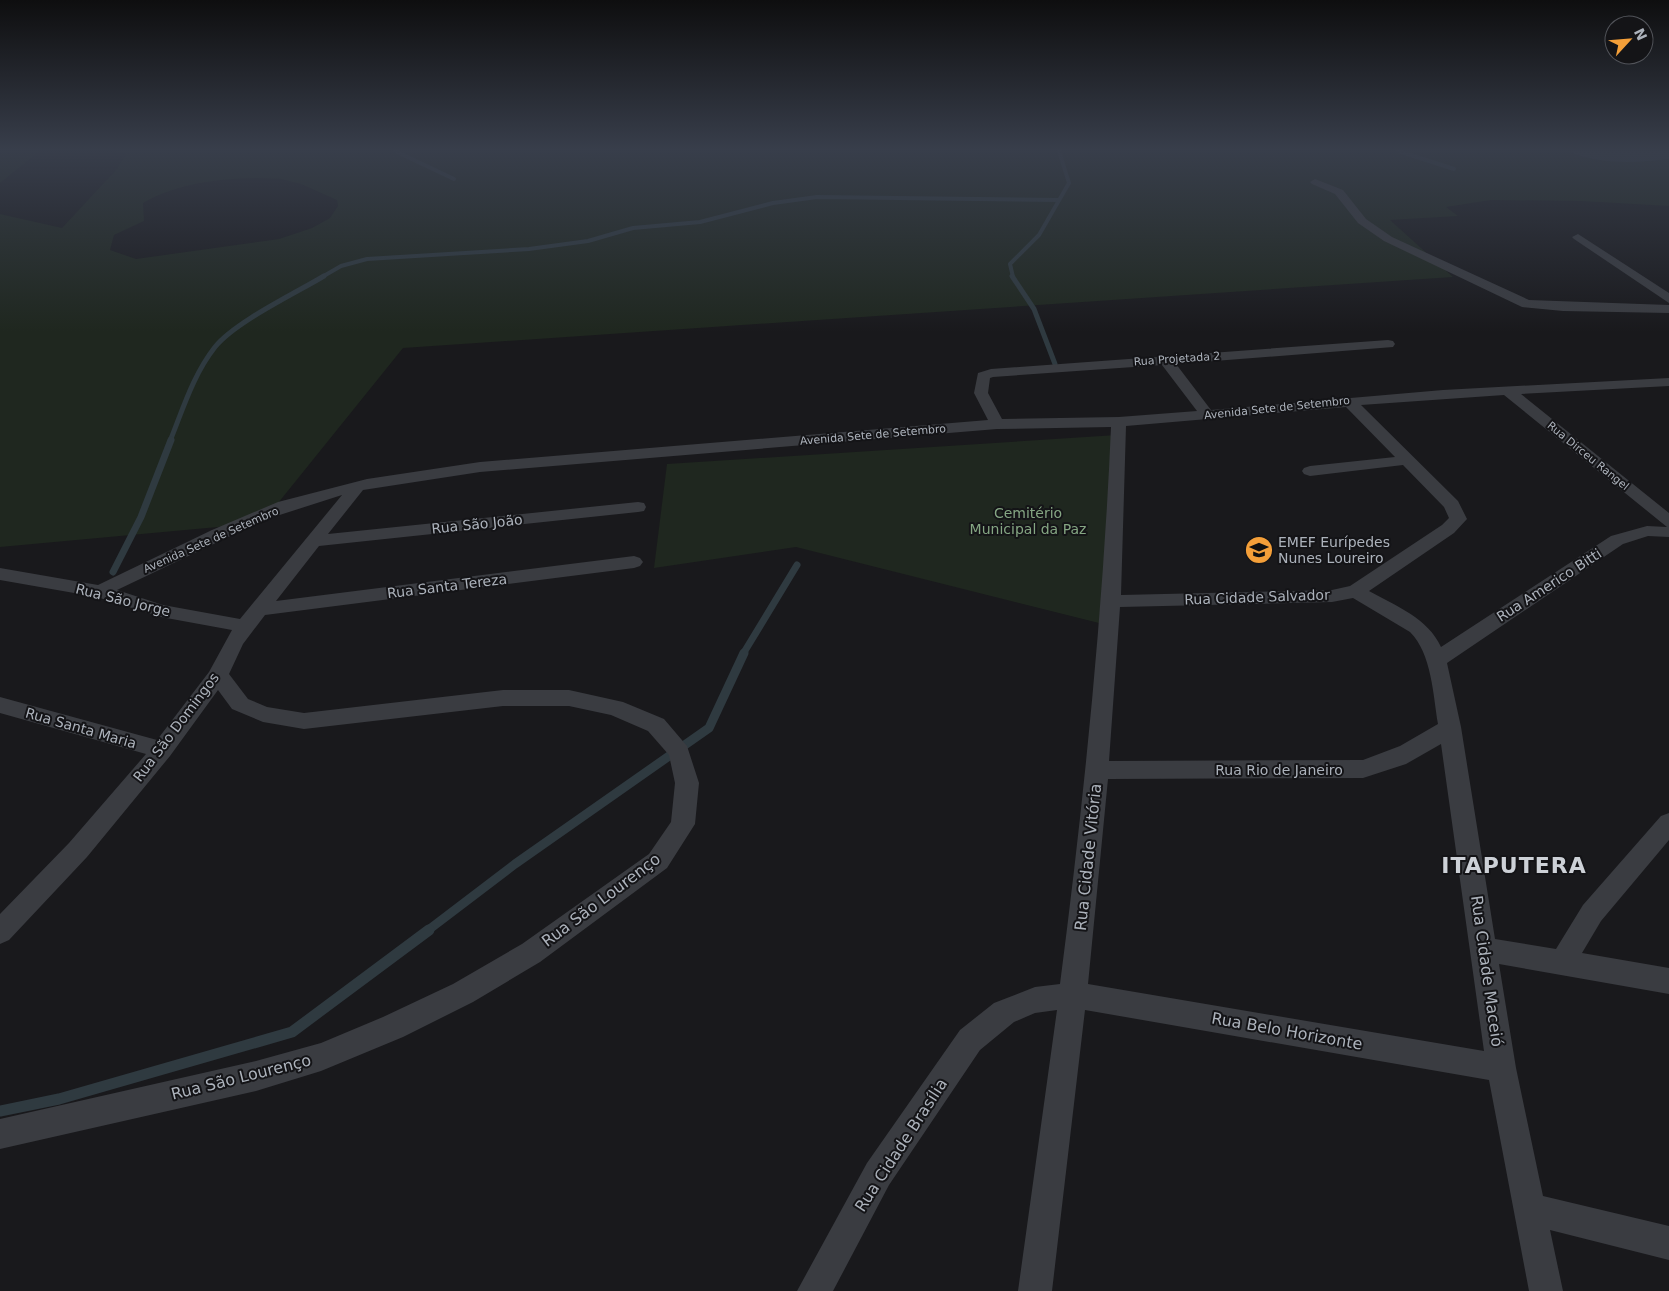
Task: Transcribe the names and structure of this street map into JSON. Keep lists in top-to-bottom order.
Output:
{
  "streets": {
    "street": [
      "Rua Projetada 2",
      "Avenida Sete de Setembro",
      "Rua Dirceu Rangel",
      "Rua São João",
      "Rua Americo Bitti",
      "Rua Santa Tereza",
      "Rua Cidade Salvador",
      "Rua São Jorge",
      "Rua São Domingos",
      "Rua Santa Maria",
      "Rua Rio de Janeiro",
      "Rua Cidade Vitória",
      "Rua São Lourenço",
      "Rua Cidade Maceió",
      "Rua Belo Horizonte",
      "Rua Cidade Brasília"
    ]
  },
  "crossings": [
    ["Rua Projetada 2", "Avenida Sete de Setembro"],
    ["Avenida Sete de Setembro", "Rua Dirceu Rangel"],
    ["Avenida Sete de Setembro", "Rua Cidade Salvador"],
    ["Avenida Sete de Setembro", "Rua São Jorge"],
    ["Avenida Sete de Setembro", "Rua São Domingos"],
    ["Avenida Sete de Setembro", "Rua Cidade Vitória"],
    ["Rua São João", "Rua São Domingos"],
    ["Rua Americo Bitti", "Rua Cidade Maceió"],
    ["Rua Santa Tereza", "Rua São Domingos"],
    ["Rua Cidade Salvador", "Rua Cidade Vitória"],
    ["Rua Cidade Salvador", "Rua Cidade Maceió"],
    ["Rua São Jorge", "Rua São Domingos"],
    ["Rua São Domingos", "Rua Santa Maria"],
    ["Rua São Domingos", "Rua São Lourenço"],
    ["Rua Rio de Janeiro", "Rua Cidade Vitória"],
    ["Rua Rio de Janeiro", "Rua Cidade Maceió"],
    ["Rua Cidade Vitória", "Rua Belo Horizonte"],
    ["Rua Cidade Maceió", "Rua Belo Horizonte"],
    ["Rua Belo Horizonte", "Rua Cidade Brasília"]
  ],
  "districts": ["ITAPUTERA"],
  "parks": ["Cemitério Municipal da Paz"],
  "places": {
    "school or university": ["EMEF Eurípedes Nunes Loureiro"]
  },
  "north": "top right"
}
